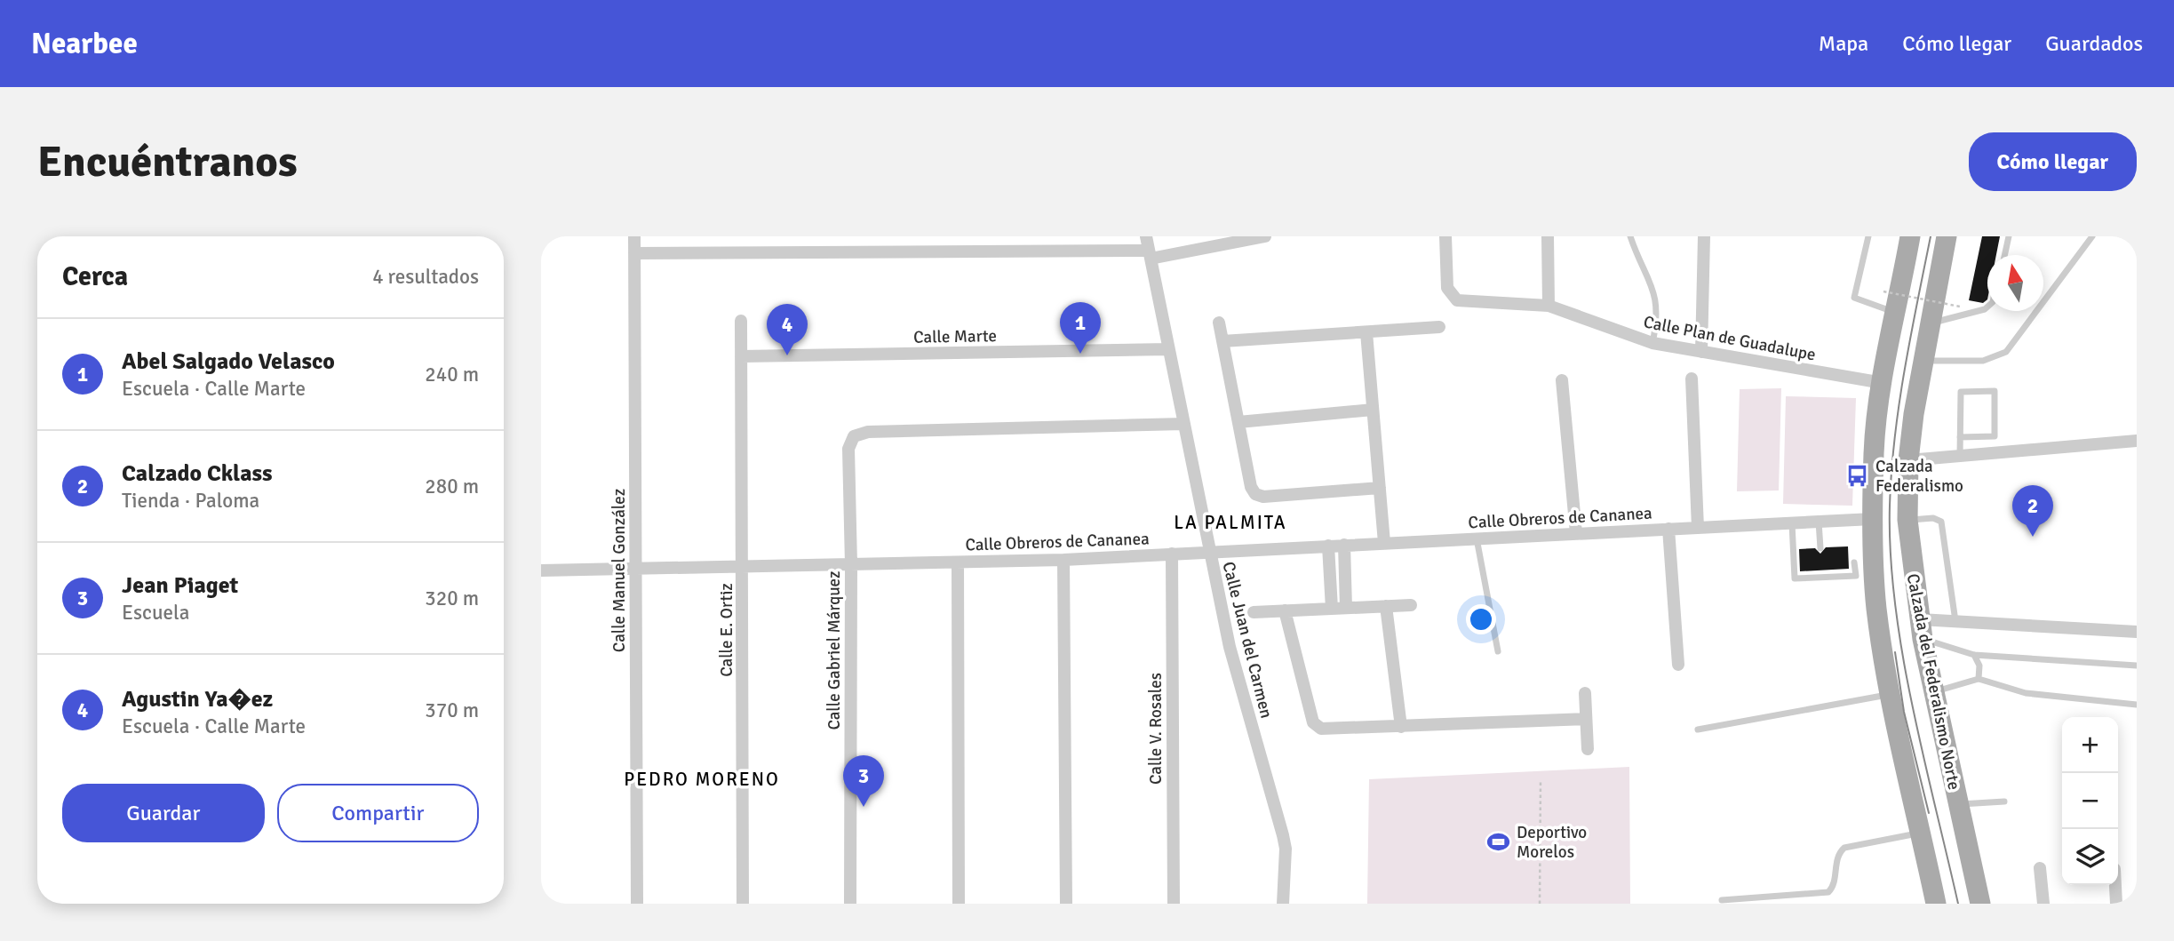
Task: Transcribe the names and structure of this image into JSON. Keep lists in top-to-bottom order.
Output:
{
  "streets": {
    "main road": ["Calzada del Federalismo Norte"],
    "street": [
      "Calle Marte",
      "Calle Plan de Guadalupe",
      "Calle Obreros de Cananea",
      "Calle Manuel González",
      "Calle E. Ortiz",
      "Calle Juan del Carmen",
      "Calle Gabriel Márquez",
      "Calle V. Rosales"
    ]
  },
  "crossings": [
    ["Calle Marte", "Calle E. Ortiz"],
    ["Calle Marte", "Calle Juan del Carmen"],
    ["Calle Obreros de Cananea", "Calle Manuel González"],
    ["Calle Obreros de Cananea", "Calle E. Ortiz"],
    ["Calle Obreros de Cananea", "Calle Juan del Carmen"],
    ["Calle Obreros de Cananea", "Calle Gabriel Márquez"],
    ["Calle Obreros de Cananea", "Calle V. Rosales"],
    ["Calle Juan del Carmen", "Calle Gabriel Márquez"]
  ],
  "districts": ["LA PALMITA", "PEDRO MORENO"],
  "places": {
    "bus stop": ["Calzada Federalismo"],
    "sports": ["Deportivo Morelos"]
  },
  "north": "top",
  "page": {
    "header": "Nearbee",
    "nav": ["Mapa", "Cómo llegar", "Guardados"],
    "buttons": [
      "Cómo llegar",
      ["Guardar", "Compartir"]
    ],
    "title": "Encuéntranos",
    "heading": ["Cerca", "4 resultados"],
    "pins": [
      "1",
      "4",
      "2",
      "3"
    ],
    "list": [
      {
        "mark": "1",
        "name": "Abel Salgado Velasco",
        "note": "Escuela · Calle Marte",
        "value": "240 m"
      },
      {
        "mark": "2",
        "name": "Calzado Cklass",
        "note": "Tienda · Paloma",
        "value": "280 m"
      },
      {
        "mark": "3",
        "name": "Jean Piaget",
        "note": "Escuela",
        "value": "320 m"
      },
      {
        "mark": "4",
        "name": "Agustin Ya�ez",
        "note": "Escuela · Calle Marte",
        "value": "370 m"
      }
    ],
    "map_buttons": ["+", "−"]
  }
}
